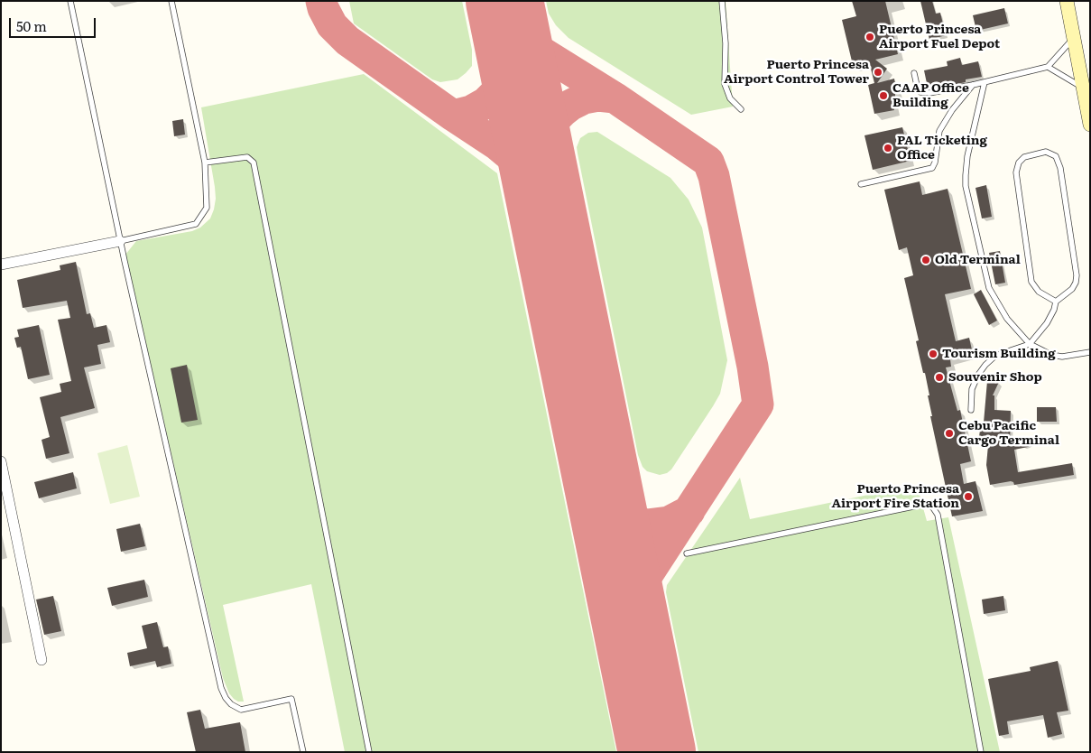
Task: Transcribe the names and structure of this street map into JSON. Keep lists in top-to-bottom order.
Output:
{
  "places": [
    "Puerto Princesa Airport Fuel Depot",
    "Puerto Princesa Airport Control Tower",
    "CAAP Office Building",
    "PAL Ticketing Office",
    "Old Terminal",
    "Tourism Building",
    "Souvenir Shop",
    "Cebu Pacific Cargo Terminal",
    "Puerto Princesa Airport Fire Station"
  ],
  "scale_bar": "50 m"
}
